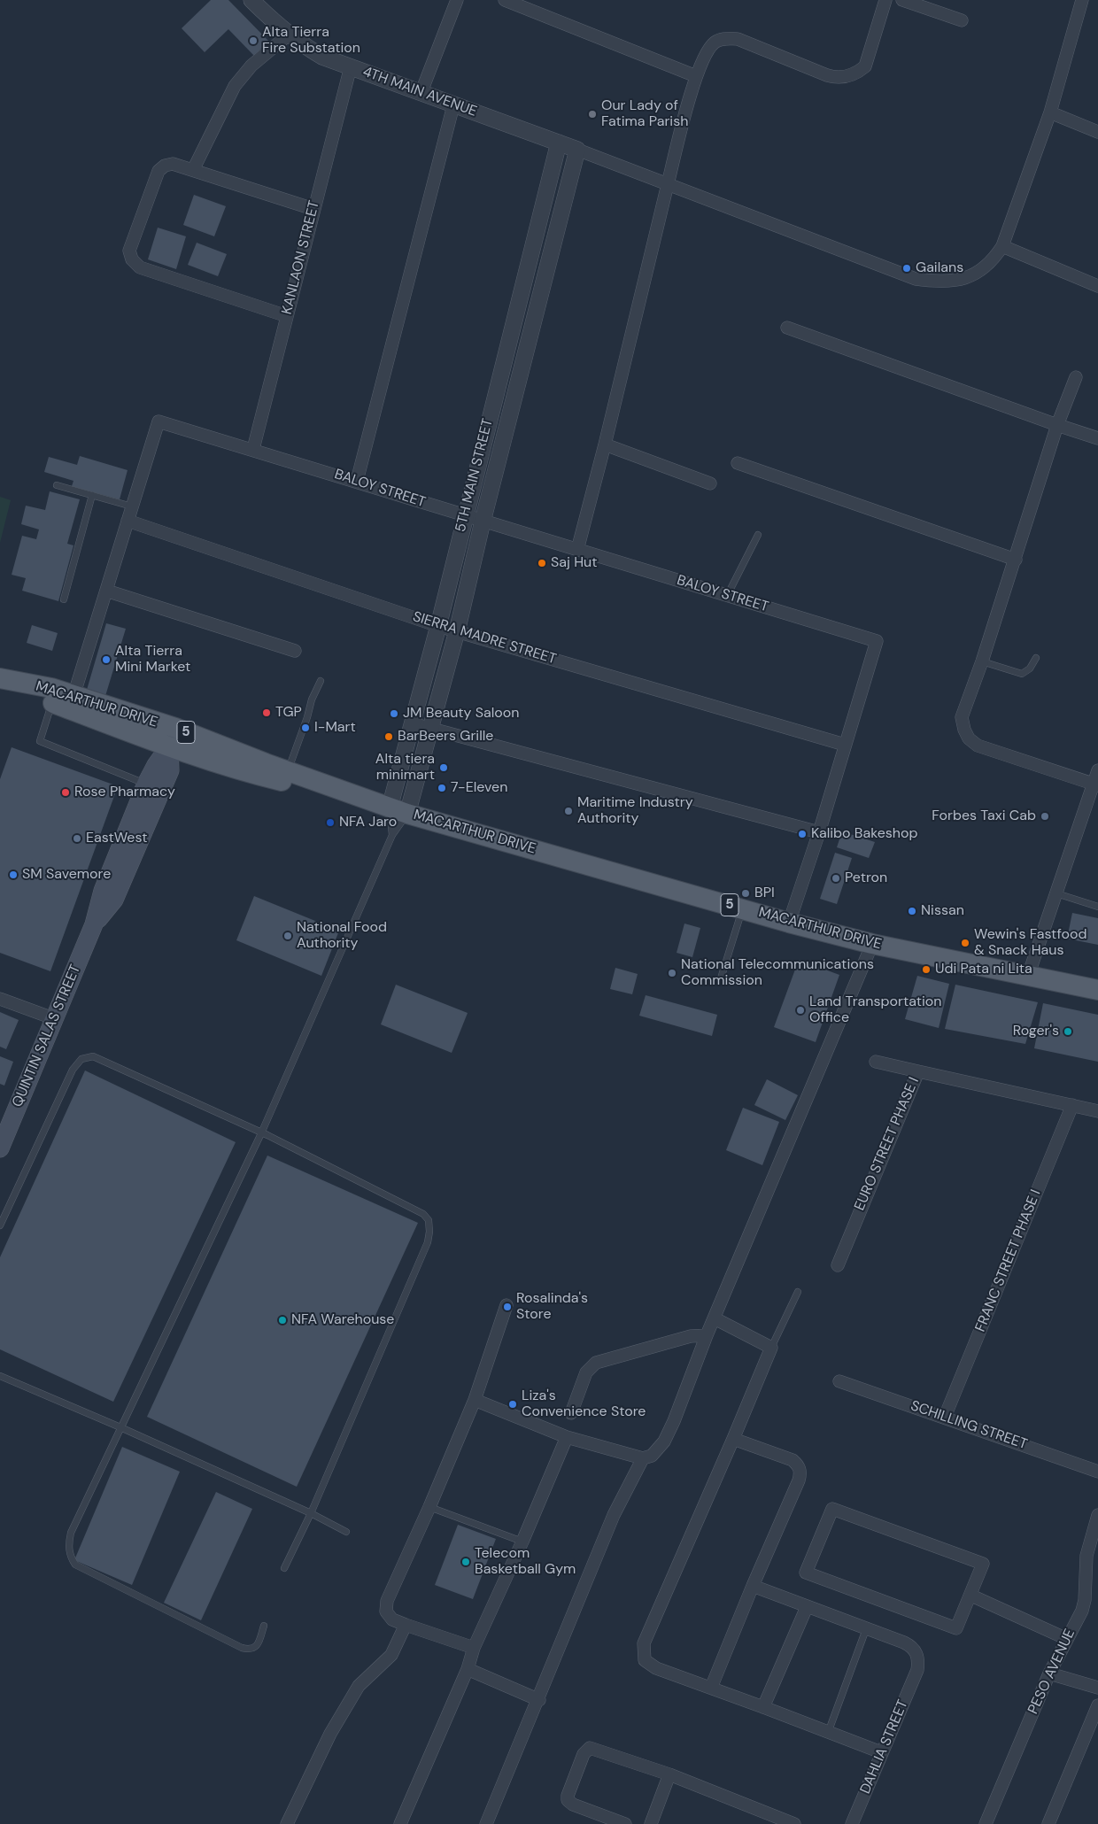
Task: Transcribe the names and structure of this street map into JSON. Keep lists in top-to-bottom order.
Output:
{
  "streets": {
    "main road": ["MACARTHUR DRIVE", "5", "QUINTIN SALAS STREET"],
    "street": [
      "4TH MAIN AVENUE",
      "KANLAON STREET",
      "5TH MAIN STREET",
      "BALOY STREET",
      "SIERRA MADRE STREET",
      "EURO STREET PHASE I",
      "FRANC STREET PHASE I",
      "SCHILLING STREET",
      "PESO AVENUE",
      "DAHLIA STREET"
    ]
  },
  "crossings": [
    ["4TH MAIN AVENUE", "KANLAON STREET"],
    ["4TH MAIN AVENUE", "5TH MAIN STREET"],
    ["KANLAON STREET", "BALOY STREET"],
    ["5TH MAIN STREET", "BALOY STREET"],
    ["5TH MAIN STREET", "SIERRA MADRE STREET"],
    ["5TH MAIN STREET", "MACARTHUR DRIVE"],
    ["BALOY STREET", "SIERRA MADRE STREET"],
    ["BALOY STREET", "MACARTHUR DRIVE"],
    ["MACARTHUR DRIVE", "QUINTIN SALAS STREET"],
    ["EURO STREET PHASE I", "FRANC STREET PHASE I"],
    ["FRANC STREET PHASE I", "SCHILLING STREET"]
  ],
  "places": [
    "Alta Tierra Fire Substation",
    "Our Lady of Fatima Parish",
    "Gailans",
    "Saj Hut",
    "Alta Tierra Mini Market",
    "TGP",
    "JM Beauty Saloon",
    "I-Mart",
    "BarBeers Grille",
    "Alta tiera minimart",
    "7-Eleven",
    "Rose Pharmacy",
    "Maritime Industry Authority",
    "Forbes Taxi Cab",
    "NFA Jaro",
    "Kalibo Bakeshop",
    "EastWest",
    "SM Savemore",
    "Petron",
    "BPI",
    "Nissan",
    "National Food Authority",
    "Wewin's Fastfood & Snack Haus",
    "Udi Pata ni Lita",
    "National Telecommunications Commission",
    "Land Transportation Office",
    "Roger's",
    "Rosalinda's Store",
    "NFA Warehouse",
    "Liza's Convenience Store",
    "Telecom Basketball Gym"
  ]
}
